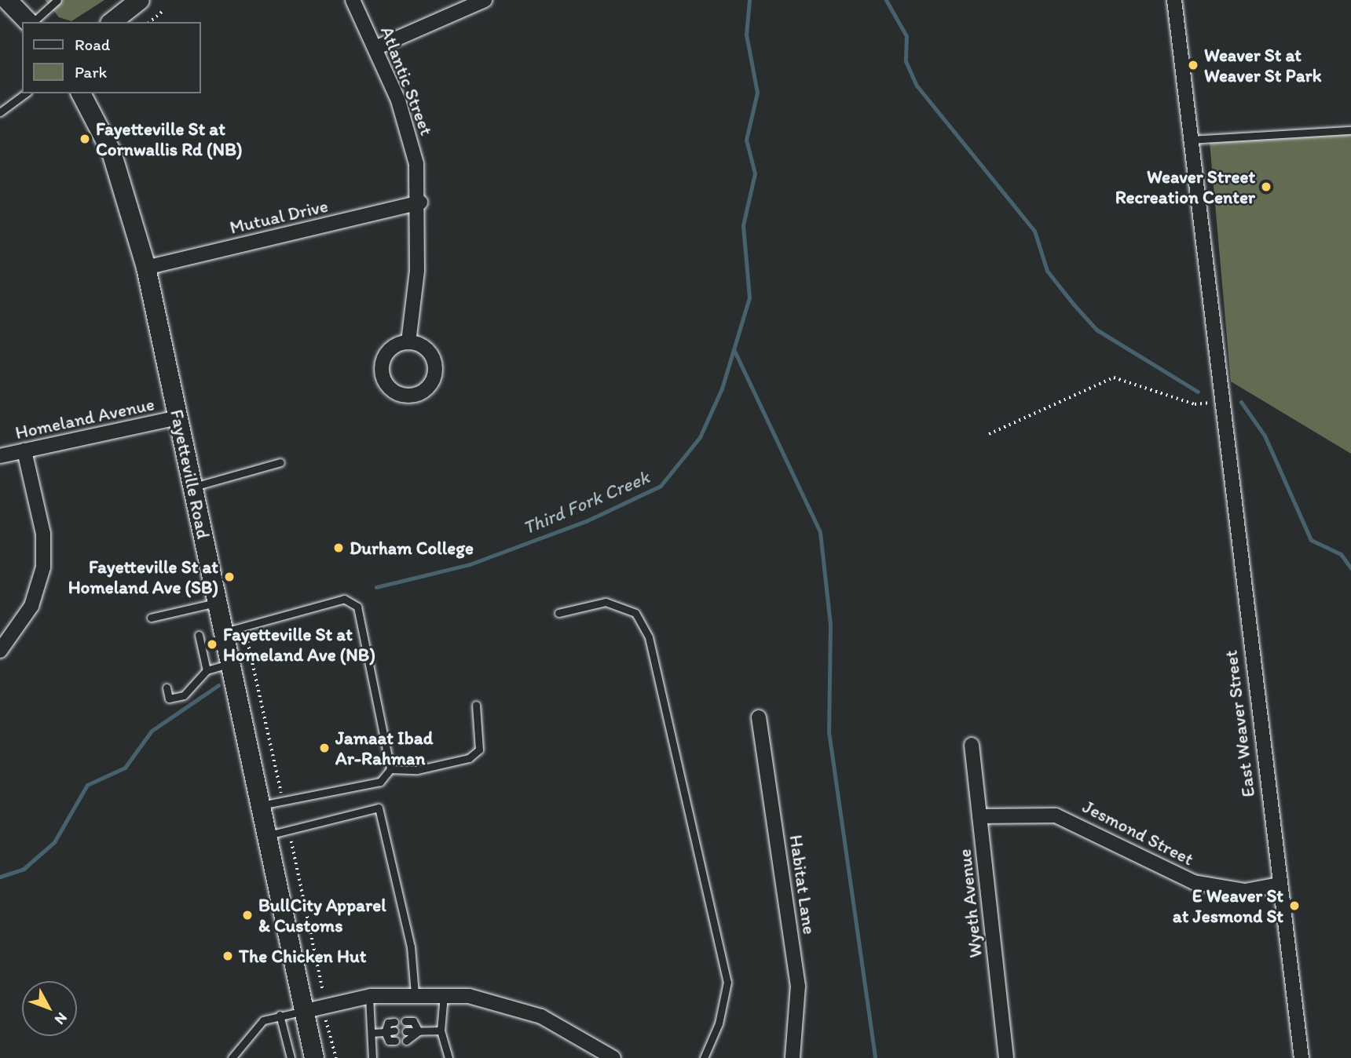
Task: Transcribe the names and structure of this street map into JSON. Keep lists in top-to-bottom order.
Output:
{
  "streets": {
    "main road": ["Fayetteville Road"],
    "street": [
      "Atlantic Street",
      "Mutual Drive",
      "Homeland Avenue",
      "East Weaver Street",
      "Jesmond Street",
      "Habitat Lane",
      "Wyeth Avenue"
    ]
  },
  "crossings": [
    ["Atlantic Street", "Mutual Drive"],
    ["Mutual Drive", "Fayetteville Road"],
    ["Homeland Avenue", "Fayetteville Road"],
    ["East Weaver Street", "Jesmond Street"],
    ["Jesmond Street", "Wyeth Avenue"]
  ],
  "water": ["Third Fork Creek"],
  "places": [
    "Weaver St at Weaver St Park",
    "Fayetteville St at Cornwallis Rd (NB)",
    "Weaver Street Recreation Center",
    "Durham College",
    "Fayetteville St at Homeland Ave (SB)",
    "Fayetteville St at Homeland Ave (NB)",
    "Jamaat Ibad Ar-Rahman",
    "E Weaver St at Jesmond St",
    "BullCity Apparel & Customs",
    "The Chicken Hut"
  ],
  "legend": ["Road", "Park"],
  "north": "bottom right"
}
